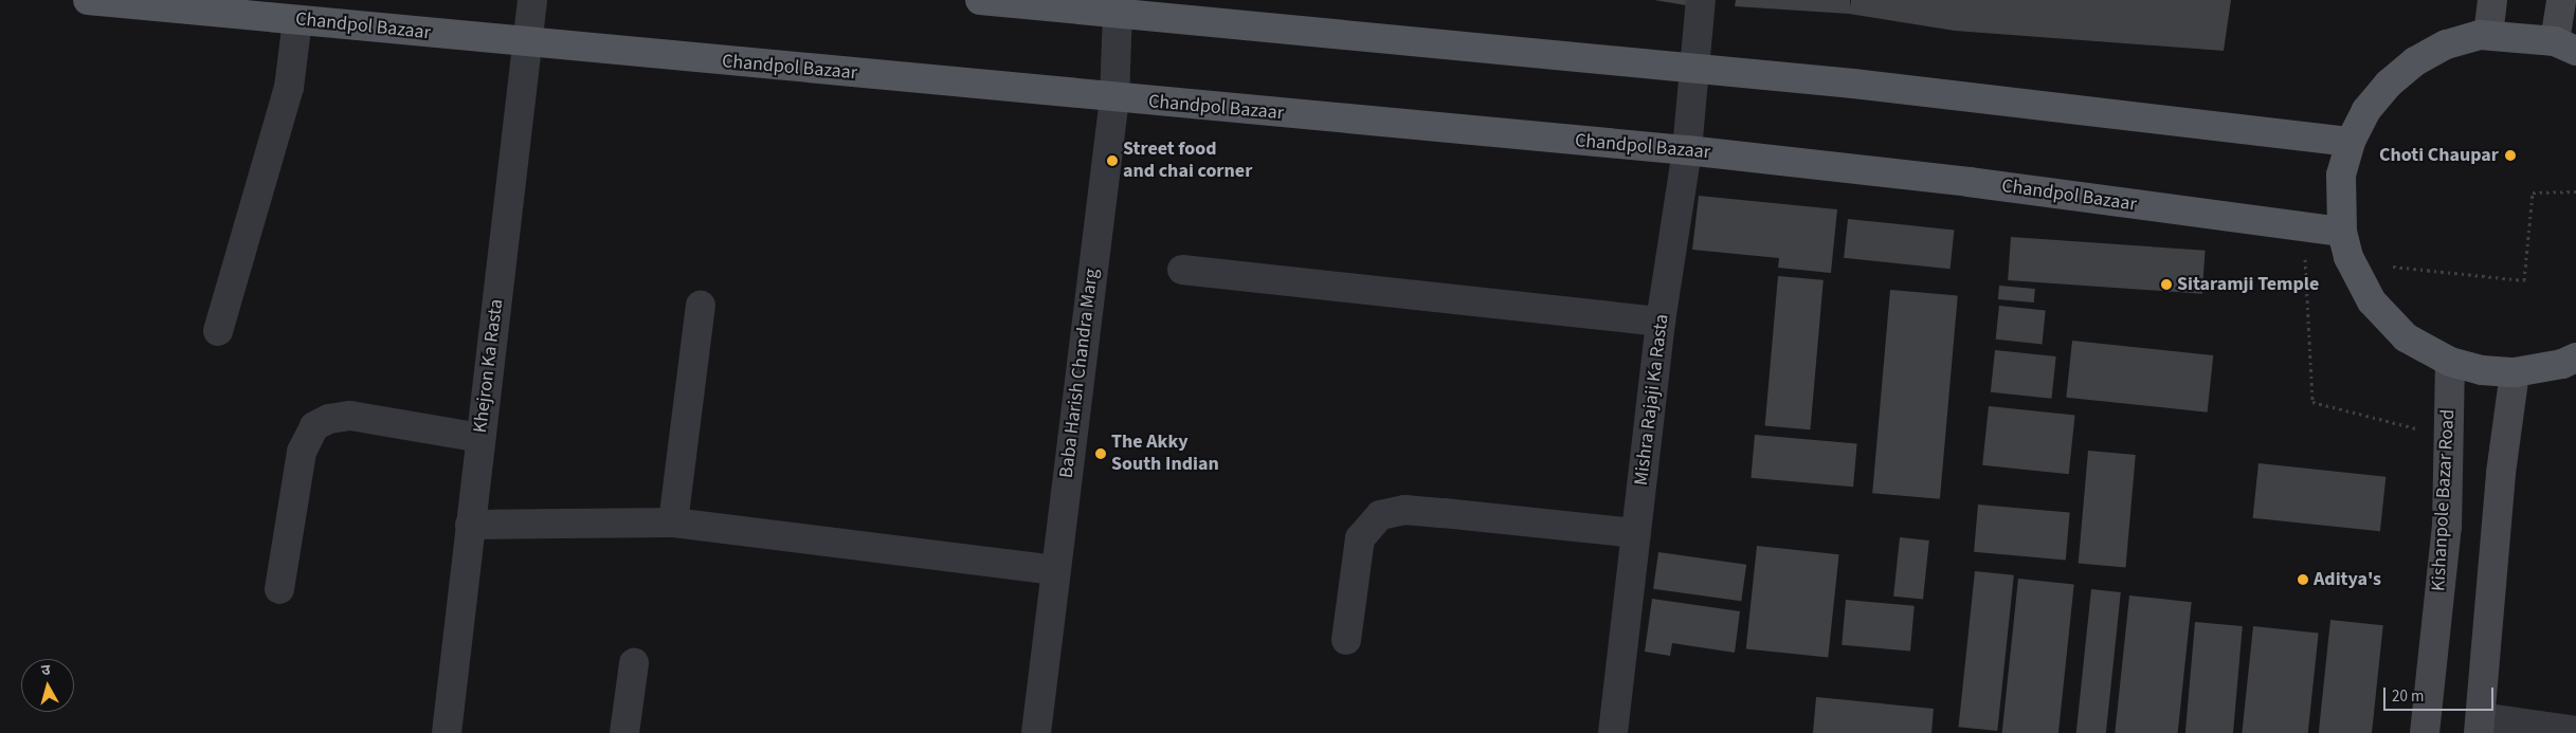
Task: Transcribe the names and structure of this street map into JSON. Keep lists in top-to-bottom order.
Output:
{
  "streets": {
    "main road": ["Chandpol Bazaar"],
    "street": [
      "Khejron Ka Rasta",
      "Baba Harish Chandra Marg",
      "Mishra Rajaji Ka Rasta",
      "Kishanpole Bazar Road"
    ]
  },
  "crossings": [
    ["Chandpol Bazaar", "Khejron Ka Rasta"],
    ["Chandpol Bazaar", "Baba Harish Chandra Marg"],
    ["Chandpol Bazaar", "Mishra Rajaji Ka Rasta"]
  ],
  "places": [
    "Choti Chaupar",
    "Street food and chai corner",
    "Sitaramji Temple",
    "The Akky South Indian",
    "Aditya's"
  ],
  "scale_bar": "20 m",
  "north": "top"
}
